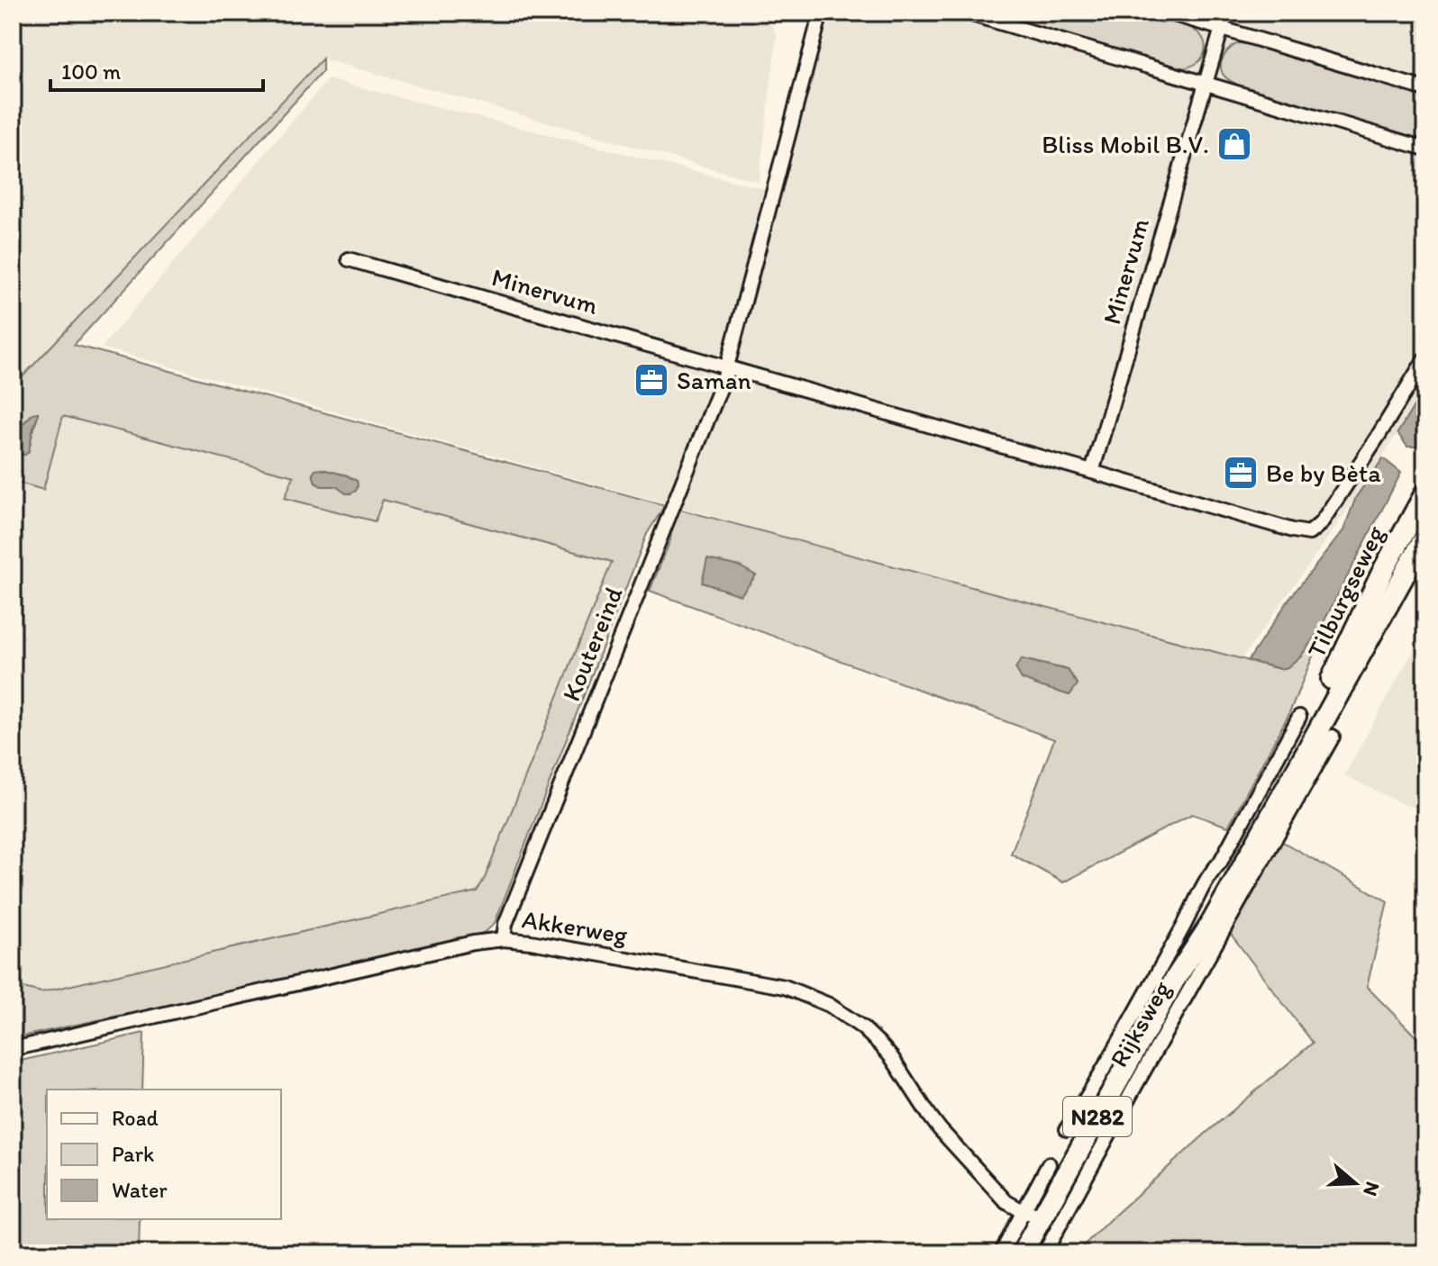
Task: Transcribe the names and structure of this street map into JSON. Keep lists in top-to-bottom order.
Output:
{
  "streets": {
    "main road": ["Tilburgseweg", "Rijksweg", "N282"],
    "street": ["Minervum", "Koutereind", "Akkerweg"]
  },
  "crossings": [
    ["Minervum", "Koutereind"],
    ["Tilburgseweg", "Rijksweg"],
    ["Koutereind", "Akkerweg"],
    ["Akkerweg", "Rijksweg"]
  ],
  "places": {
    "shop": ["Bliss Mobil B.V."],
    "office": ["Saman", "Be by Bèta"]
  },
  "legend": ["Road", "Park", "Water"],
  "scale_bar": "100 m",
  "north": "right"
}
